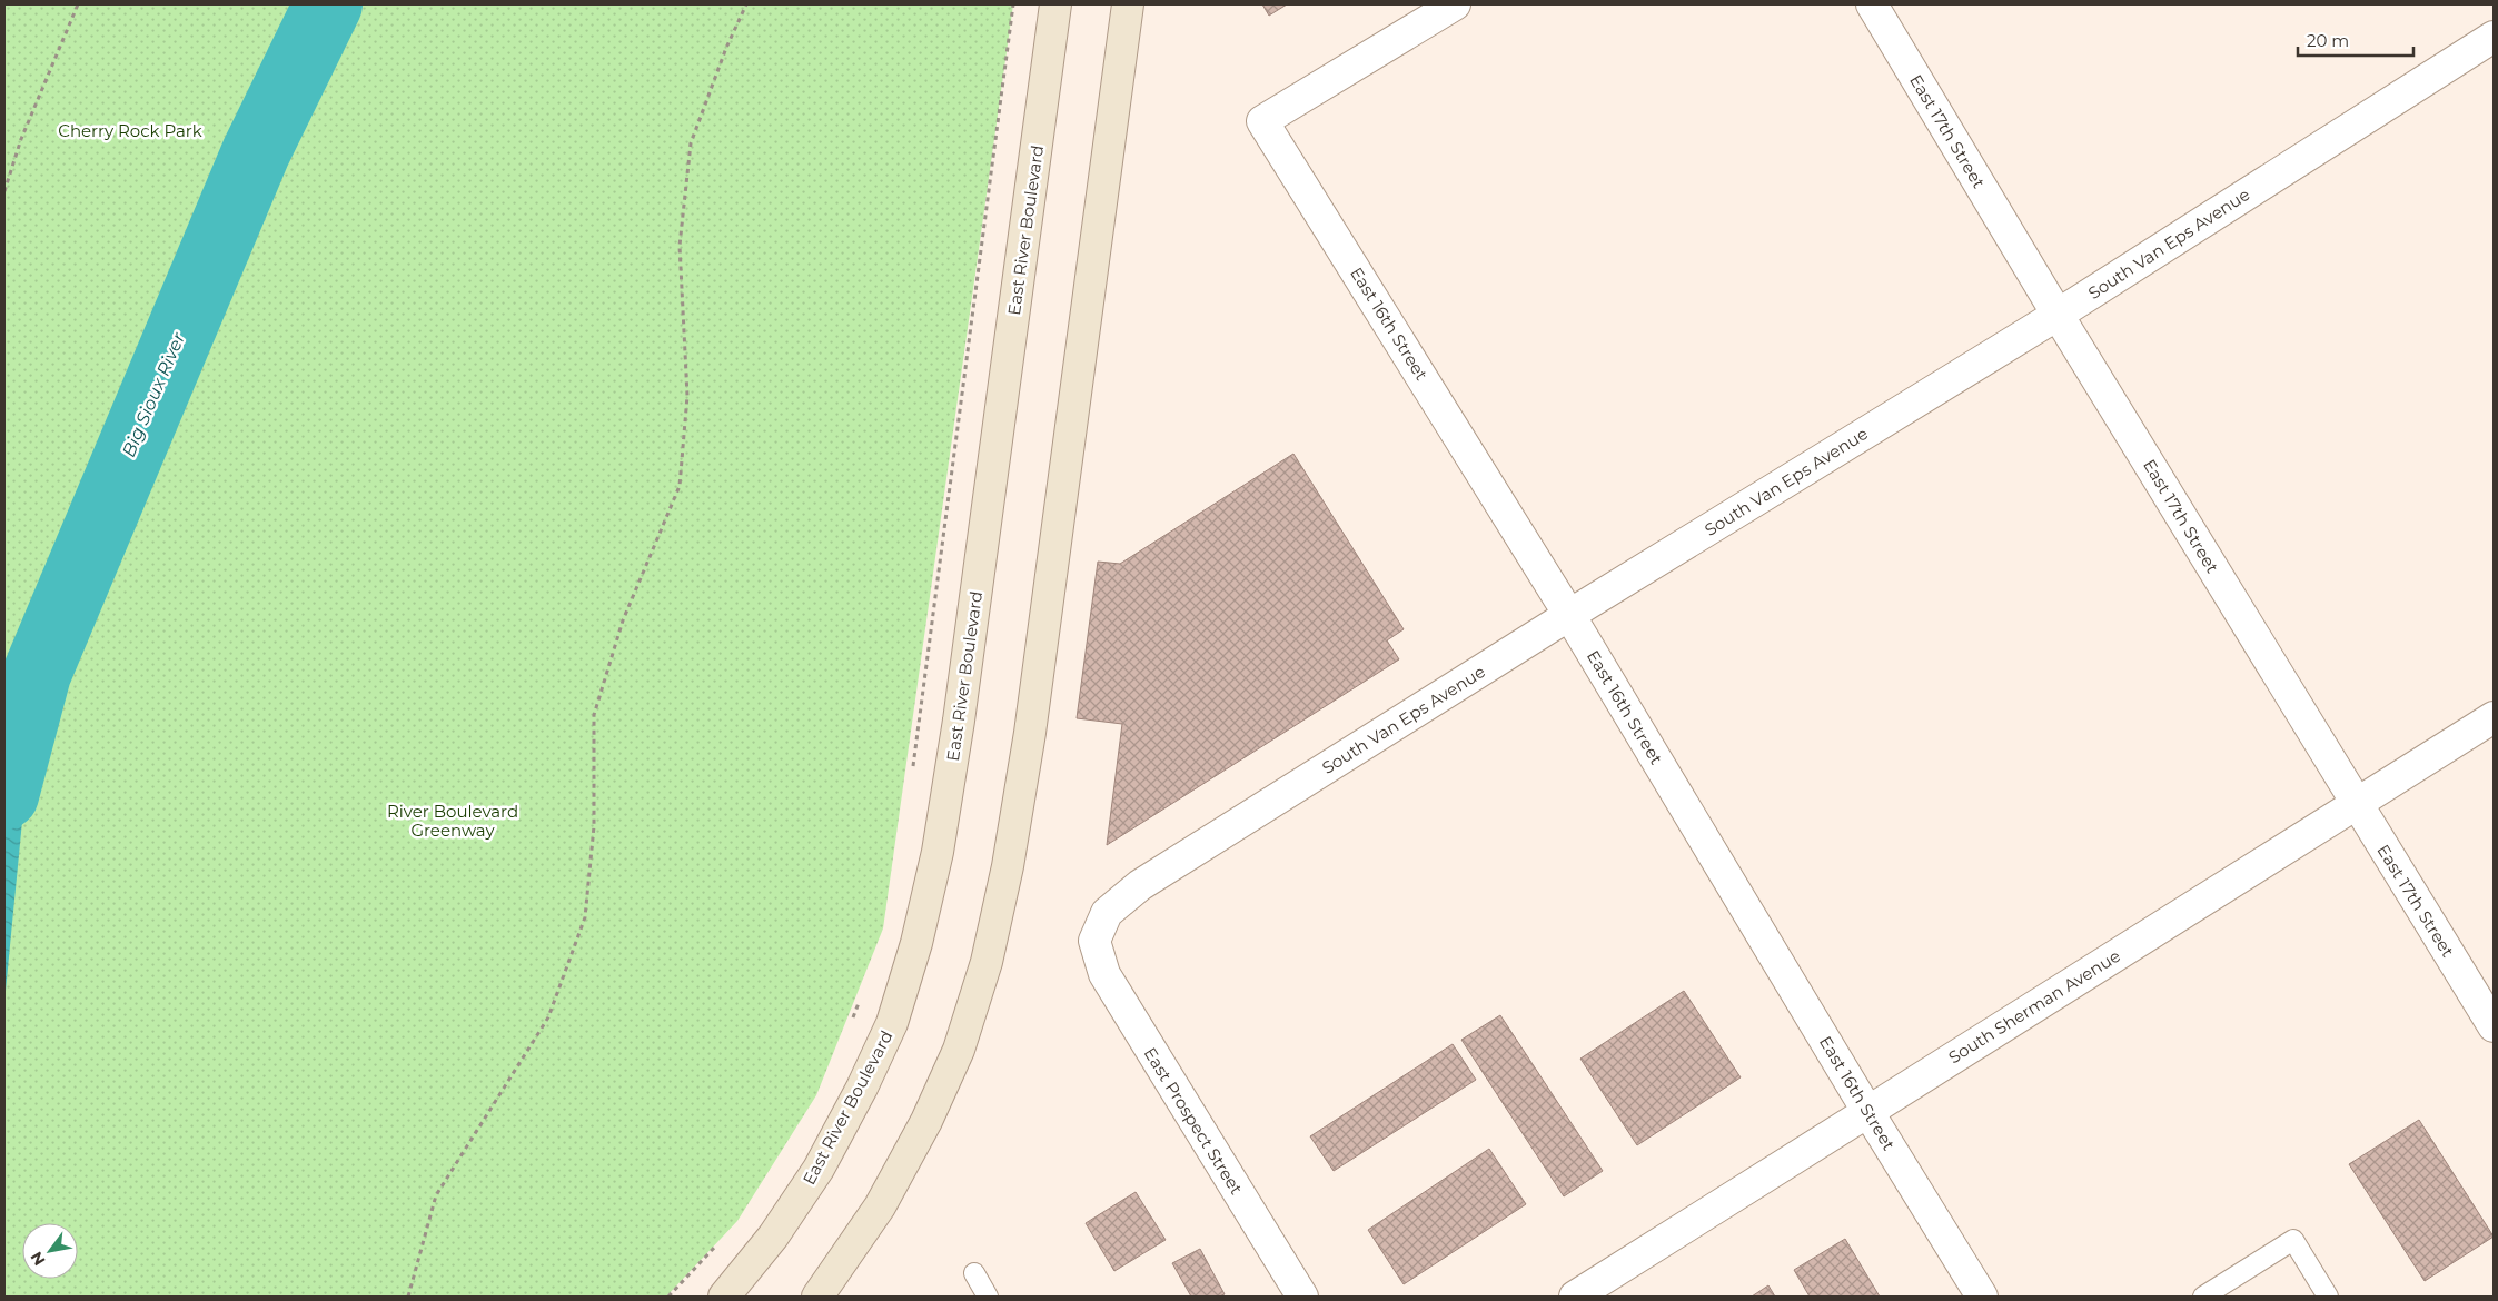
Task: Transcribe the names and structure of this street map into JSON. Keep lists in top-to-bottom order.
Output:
{
  "streets": {
    "main road": ["East River Boulevard"],
    "street": [
      "East 17th Street",
      "South Van Eps Avenue",
      "East 16th Street",
      "South Sherman Avenue",
      "East Prospect Street"
    ]
  },
  "crossings": [
    ["East 17th Street", "South Van Eps Avenue"],
    ["East 17th Street", "South Sherman Avenue"],
    ["South Van Eps Avenue", "East 16th Street"],
    ["South Van Eps Avenue", "East Prospect Street"],
    ["East 16th Street", "South Sherman Avenue"]
  ],
  "water": ["Big Sioux River"],
  "parks": ["Cherry Rock Park", "River Boulevard Greenway"],
  "scale_bar": "20 m",
  "north": "bottom left"
}
